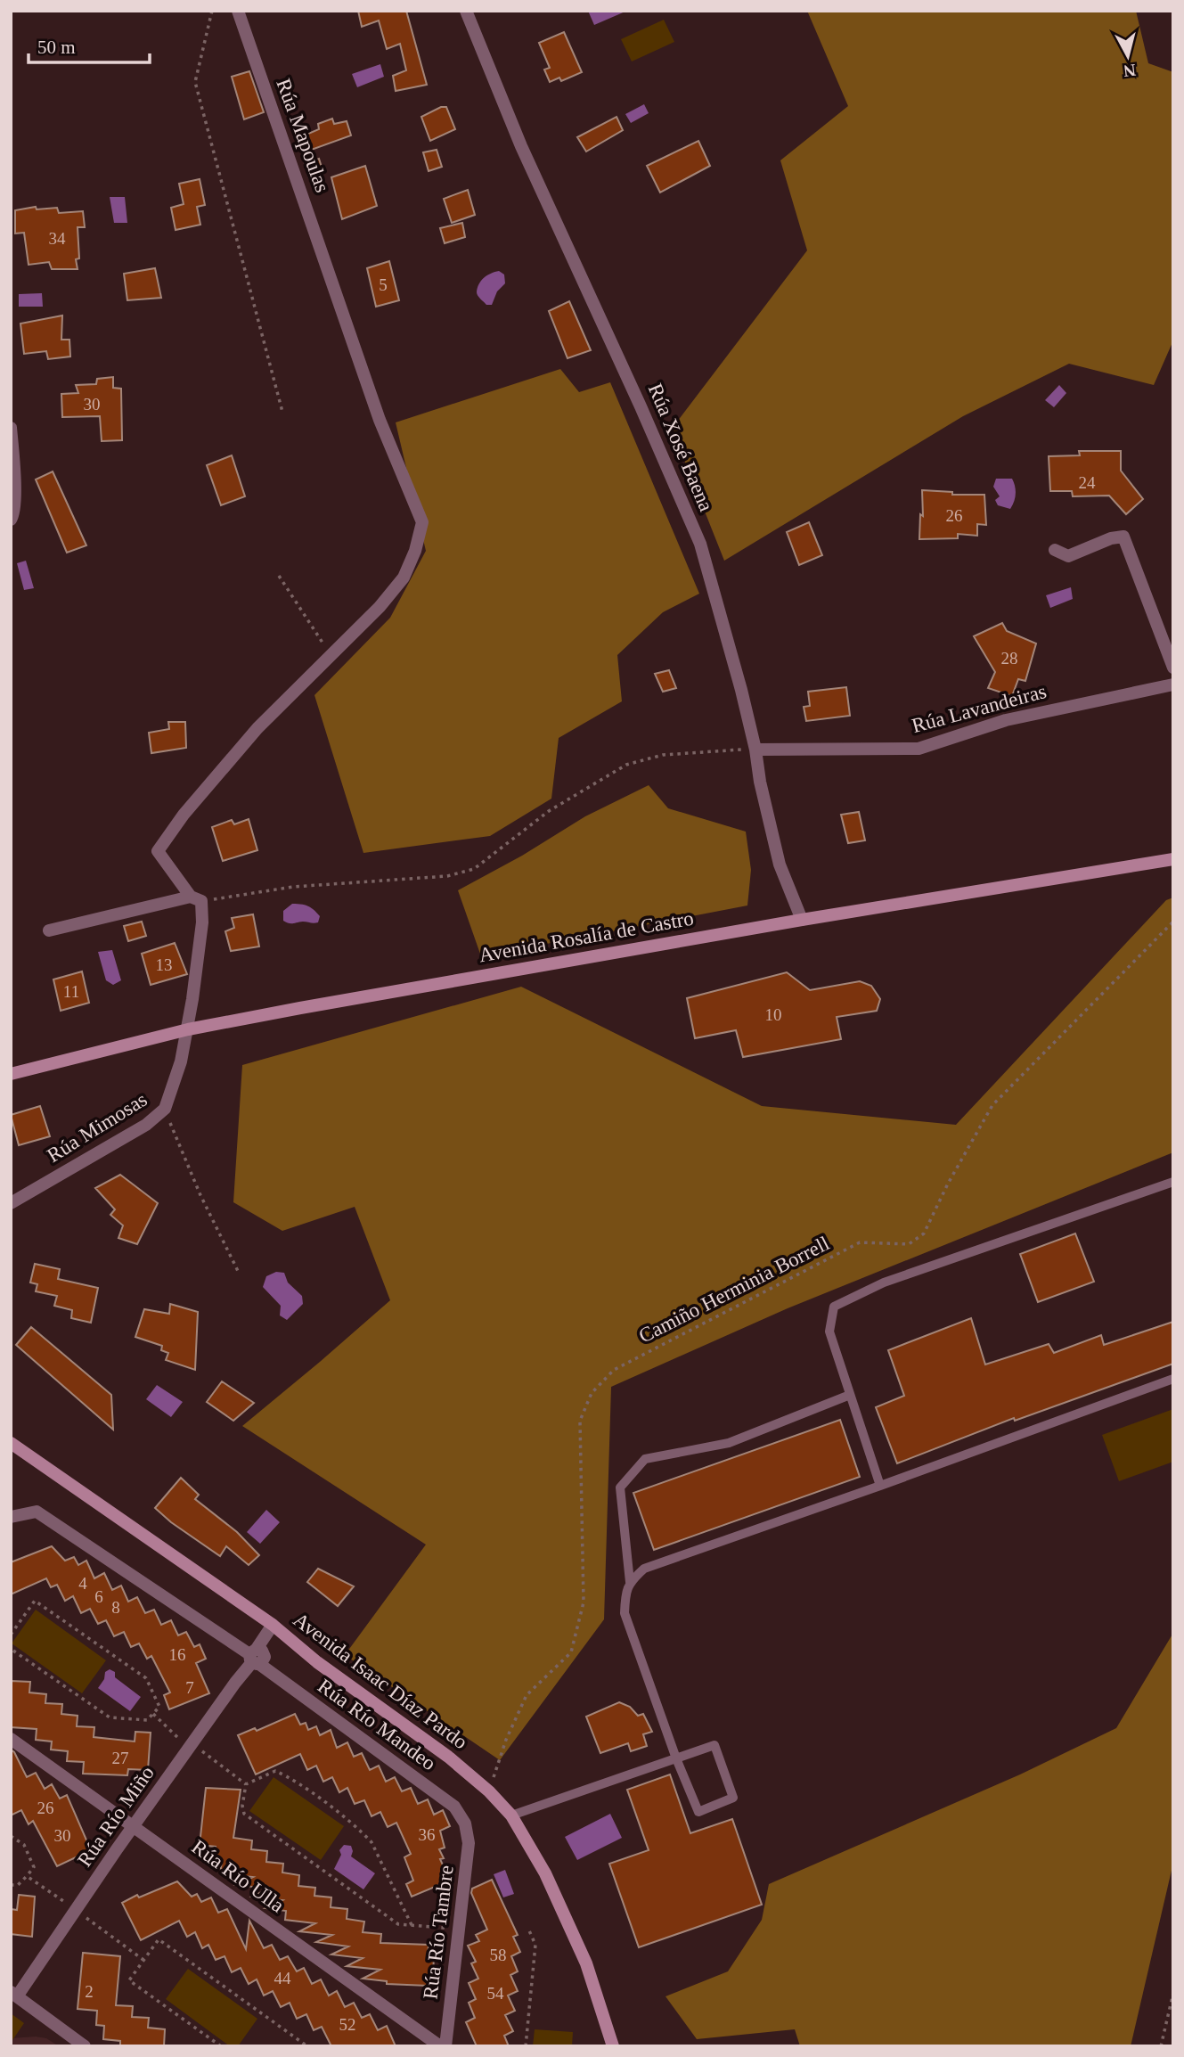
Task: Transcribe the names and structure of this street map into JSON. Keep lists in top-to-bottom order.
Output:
{
  "streets": {
    "street": [
      "Rúa Mapoulas",
      "Rúa Xosé Baena",
      "Rúa Lavandeiras",
      "Avenida Rosalía de Castro",
      "Rúa Mimosas",
      "Avenida Isaac Díaz Pardo",
      "Rúa Río Mandeo",
      "Rúa Río Miño",
      "Rúa Río Ulla",
      "Rúa Río Tambre"
    ],
    "path": ["Camiño Herminia Borrell"]
  },
  "crossings": [
    ["Rúa Mapoulas", "Rúa Mimosas"],
    ["Rúa Xosé Baena", "Rúa Lavandeiras"],
    ["Rúa Xosé Baena", "Avenida Rosalía de Castro"],
    ["Avenida Rosalía de Castro", "Rúa Mimosas"],
    ["Camiño Herminia Borrell", "Avenida Isaac Díaz Pardo"],
    ["Avenida Isaac Díaz Pardo", "Rúa Río Miño"],
    ["Rúa Río Mandeo", "Rúa Río Miño"],
    ["Rúa Río Mandeo", "Rúa Río Tambre"],
    ["Rúa Río Miño", "Rúa Río Ulla"]
  ],
  "house_numbers": [
    "34",
    "5",
    "30",
    "24",
    "26",
    "28",
    "13",
    "11",
    "10",
    "4",
    "6",
    "8",
    "16",
    "7",
    "27",
    "26",
    "36",
    "30",
    "58",
    "44",
    "2",
    "54",
    "52"
  ],
  "scale_bar": "50 m",
  "north": "bottom"
}
